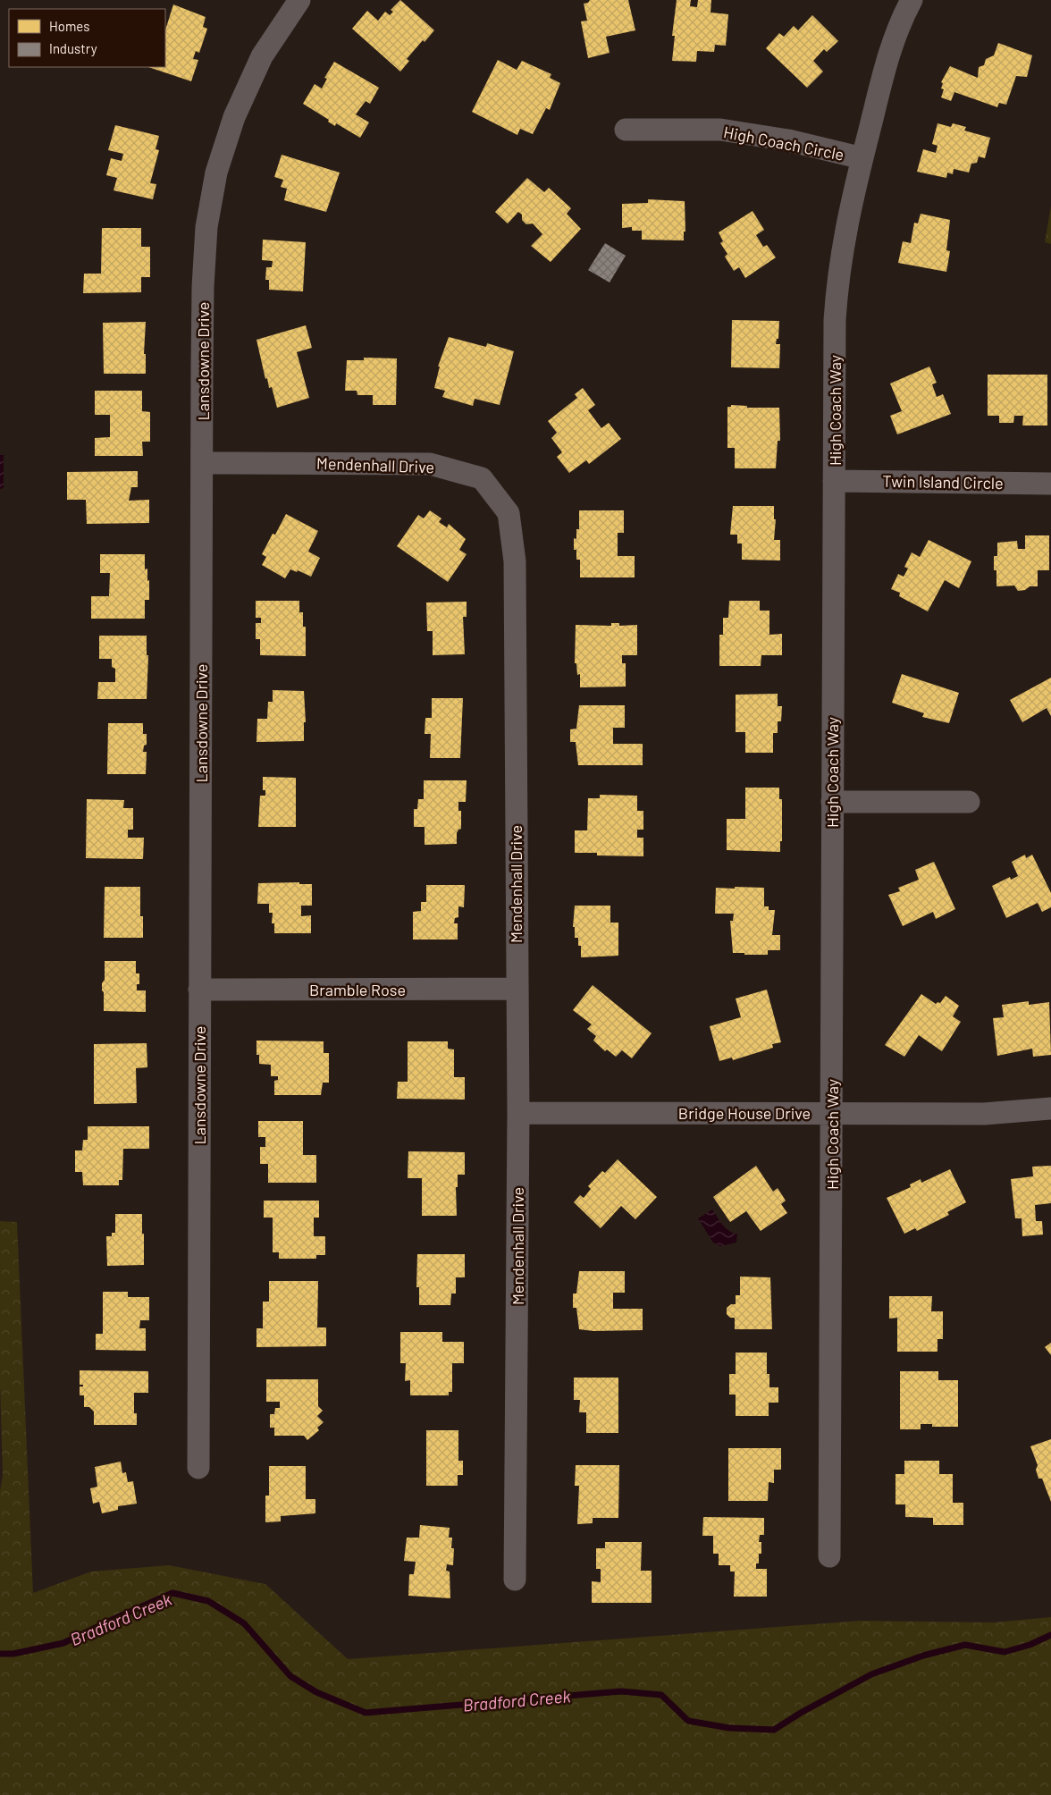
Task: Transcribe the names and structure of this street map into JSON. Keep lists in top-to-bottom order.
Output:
{
  "streets": {
    "street": [
      "High Coach Circle",
      "Lansdowne Drive",
      "High Coach Way",
      "Mendenhall Drive",
      "Twin Island Circle",
      "Bramble Rose",
      "Bridge House Drive"
    ]
  },
  "crossings": [
    ["High Coach Circle", "High Coach Way"],
    ["Lansdowne Drive", "Mendenhall Drive"],
    ["Lansdowne Drive", "Bramble Rose"],
    ["High Coach Way", "Twin Island Circle"],
    ["High Coach Way", "Bridge House Drive"],
    ["Mendenhall Drive", "Bramble Rose"],
    ["Mendenhall Drive", "Bridge House Drive"]
  ],
  "water": ["Bradford Creek"],
  "legend": ["Homes", "Industry"]
}
